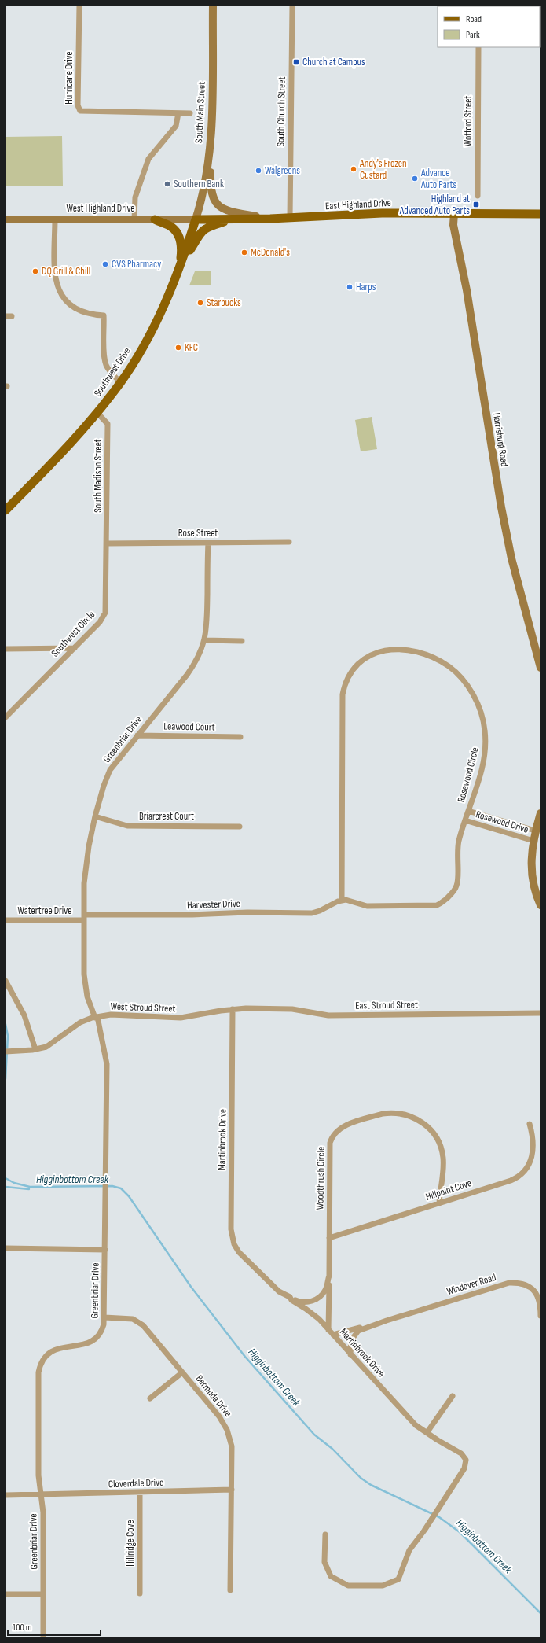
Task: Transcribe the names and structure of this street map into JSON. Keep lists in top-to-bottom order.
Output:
{
  "streets": {
    "main road": [
      "South Main Street",
      "East Highland Drive",
      "West Highland Drive",
      "Southwest Drive",
      "Harrisburg Road"
    ],
    "street": [
      "Hurricane Drive",
      "South Church Street",
      "Wofford Street",
      "South Madison Street",
      "Rose Street",
      "Southwest Circle",
      "Leawood Court",
      "Greenbriar Drive",
      "Rosewood Circle",
      "Briarcrest Court",
      "Rosewood Drive",
      "Harvester Drive",
      "Watertree Drive",
      "East Stroud Street",
      "West Stroud Street",
      "Martinbrook Drive",
      "Woodthrush Circle",
      "Hillpoint Cove",
      "Windover Road",
      "Bermuda Drive",
      "Cloverdale Drive",
      "Hillridge Cove"
    ]
  },
  "crossings": [
    ["South Church Street", "East Highland Drive"],
    ["South Main Street", "East Highland Drive"],
    ["South Main Street", "West Highland Drive"],
    ["South Main Street", "Southwest Drive"],
    ["East Highland Drive", "West Highland Drive"],
    ["East Highland Drive", "Southwest Drive"],
    ["East Highland Drive", "Harrisburg Road"],
    ["West Highland Drive", "Southwest Drive"],
    ["Southwest Drive", "South Madison Street"],
    ["South Madison Street", "Rose Street"],
    ["South Madison Street", "Southwest Circle"],
    ["Rose Street", "Southwest Circle"],
    ["Rose Street", "Greenbriar Drive"],
    ["Leawood Court", "Greenbriar Drive"],
    ["Greenbriar Drive", "Briarcrest Court"],
    ["Greenbriar Drive", "Harvester Drive"],
    ["Greenbriar Drive", "Watertree Drive"],
    ["Greenbriar Drive", "West Stroud Street"],
    ["Greenbriar Drive", "Bermuda Drive"],
    ["Greenbriar Drive", "Cloverdale Drive"],
    ["Rosewood Circle", "Rosewood Drive"],
    ["Rosewood Circle", "Harvester Drive"],
    ["Harvester Drive", "Watertree Drive"],
    ["East Stroud Street", "West Stroud Street"],
    ["East Stroud Street", "Martinbrook Drive"],
    ["West Stroud Street", "Martinbrook Drive"],
    ["Martinbrook Drive", "Woodthrush Circle"],
    ["Martinbrook Drive", "Windover Road"],
    ["Woodthrush Circle", "Hillpoint Cove"],
    ["Bermuda Drive", "Cloverdale Drive"],
    ["Cloverdale Drive", "Hillridge Cove"]
  ],
  "water": ["Higginbottom Creek"],
  "places": {
    "transit": ["Church at Campus", "Highland at Advanced Auto Parts"],
    "other": [
      "Andy's Frozen Custard",
      "Walgreens",
      "Advance Auto Parts",
      "Southern Bank",
      "McDonald's",
      "CVS Pharmacy",
      "DQ Grill & Chill",
      "Harps",
      "Starbucks",
      "KFC"
    ]
  },
  "legend": ["Road", "Park"],
  "scale_bar": "100 m"
}
